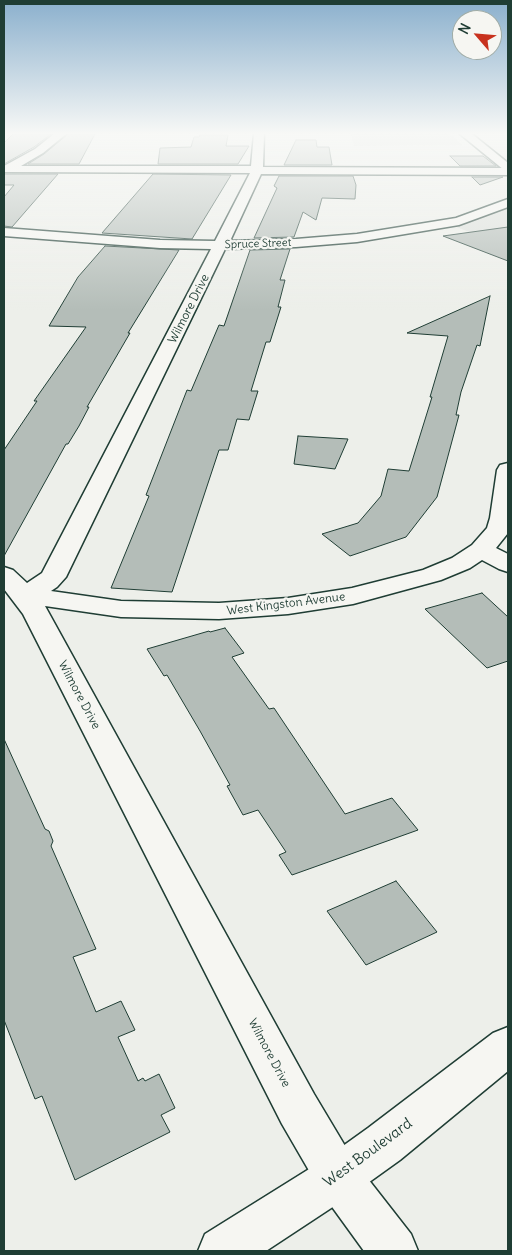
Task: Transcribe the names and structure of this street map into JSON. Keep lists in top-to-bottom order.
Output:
{
  "streets": {
    "street": [
      "Spruce Street",
      "Wilmore Drive",
      "West Kingston Avenue",
      "West Boulevard"
    ]
  },
  "crossings": [
    ["Spruce Street", "Wilmore Drive"],
    ["Wilmore Drive", "West Kingston Avenue"],
    ["Wilmore Drive", "West Boulevard"]
  ],
  "north": "top left"
}
